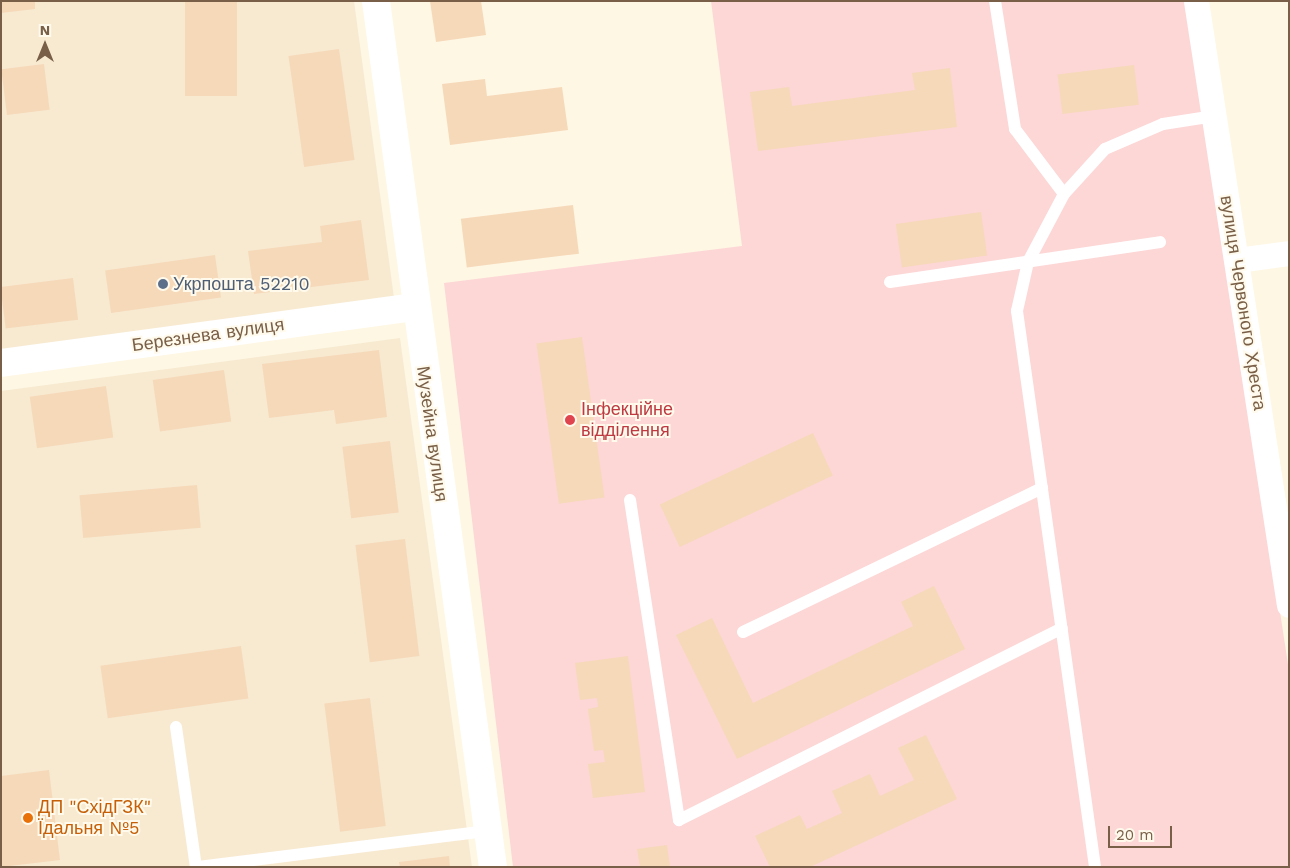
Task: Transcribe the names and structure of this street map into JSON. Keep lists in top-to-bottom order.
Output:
{
  "streets": {
    "street": ["вулиця Червоного Хреста", "Березнева вулиця", "Музейна вулиця"]
  },
  "crossings": [
    ["Березнева вулиця", "Музейна вулиця"]
  ],
  "places": ["Укрпошта 52210", "Інфекційне відділення", "ДП \"СхідГЗК\" Їдальня №5"],
  "scale_bar": "20 m",
  "north": "top"
}
